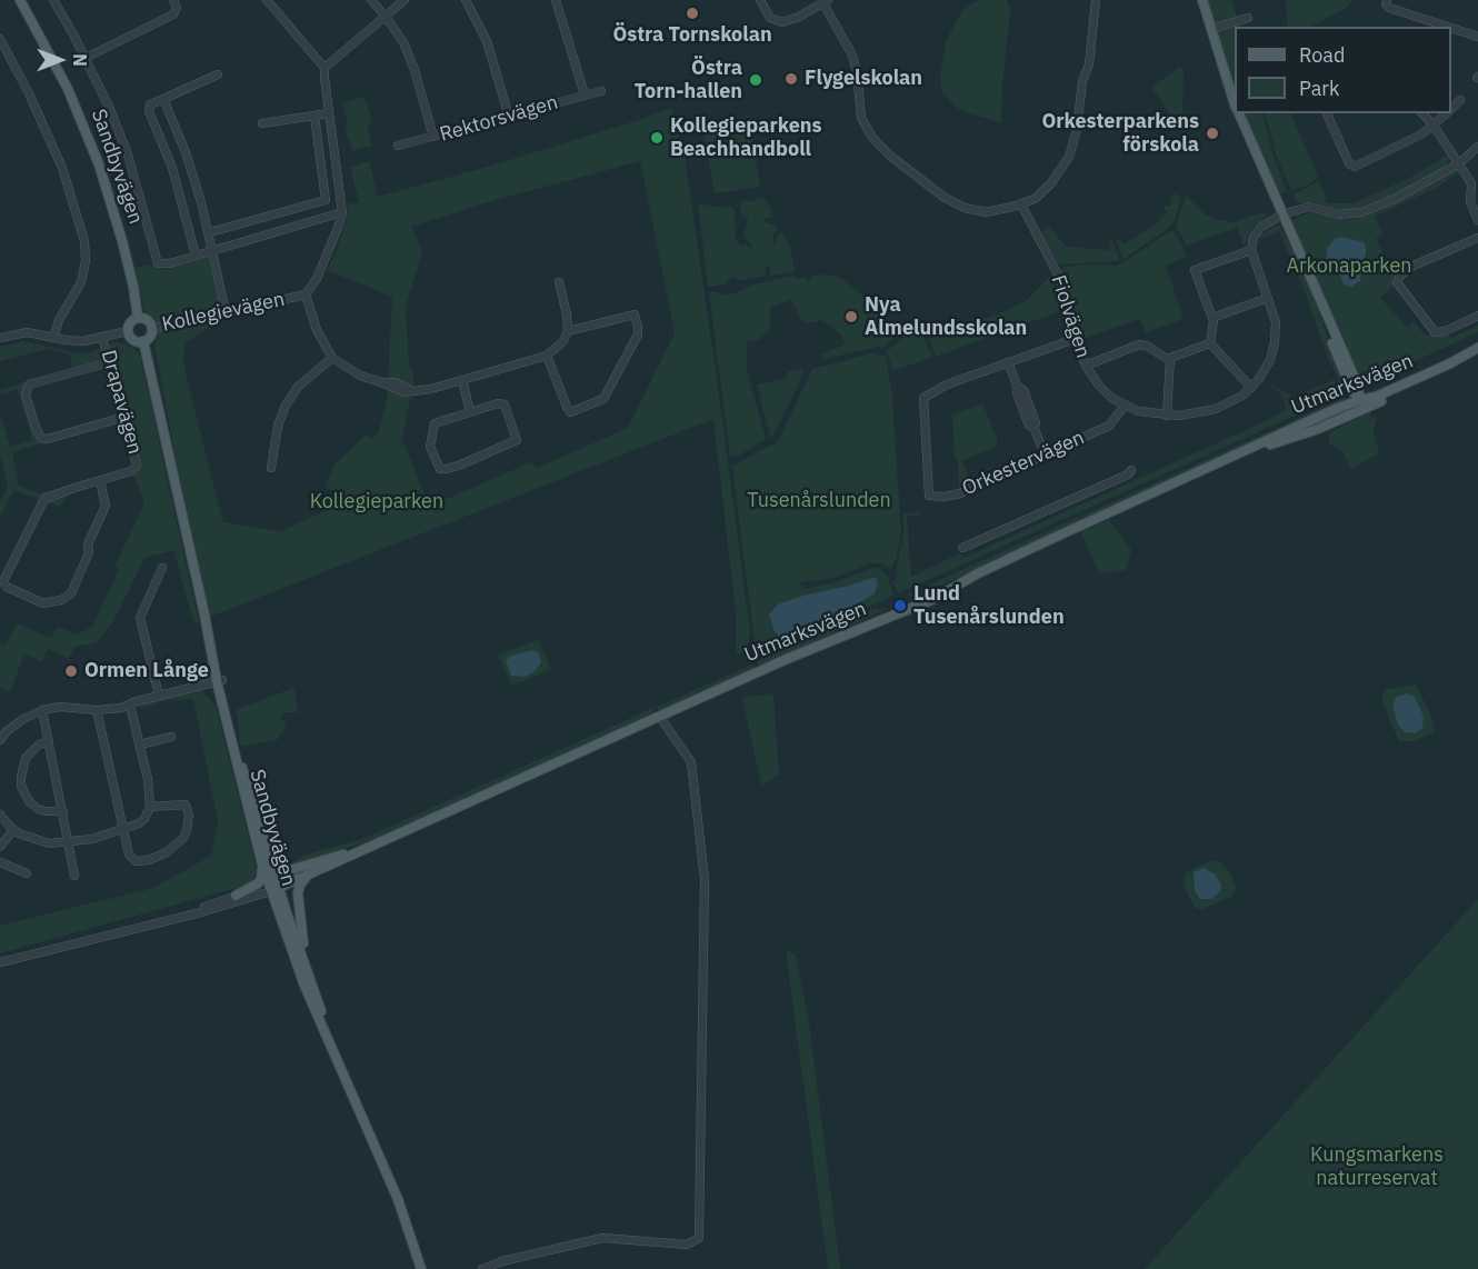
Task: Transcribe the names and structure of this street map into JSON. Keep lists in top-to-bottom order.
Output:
{
  "streets": {
    "main road": ["Sandbyvägen", "Utmarksvägen"],
    "street": [
      "Rektorsvägen",
      "Kollegievägen",
      "Fiolvägen",
      "Drapavägen",
      "Orkestervägen"
    ]
  },
  "crossings": [
    ["Sandbyvägen", "Kollegievägen"],
    ["Sandbyvägen", "Utmarksvägen"],
    ["Fiolvägen", "Orkestervägen"]
  ],
  "parks": [
    "Arkonaparken",
    "Tusenårslunden",
    "Kollegieparken",
    "Kungsmarkens naturreservat"
  ],
  "places": [
    "Östra Tornskolan",
    "Flygelskolan",
    "Östra Torn-hallen",
    "Orkesterparkens förskola",
    "Kollegieparkens Beachhandboll",
    "Nya Almelundsskolan",
    "Lund Tusenårslunden",
    "Ormen Långe"
  ],
  "legend": ["Road", "Park"],
  "north": "right"
}
